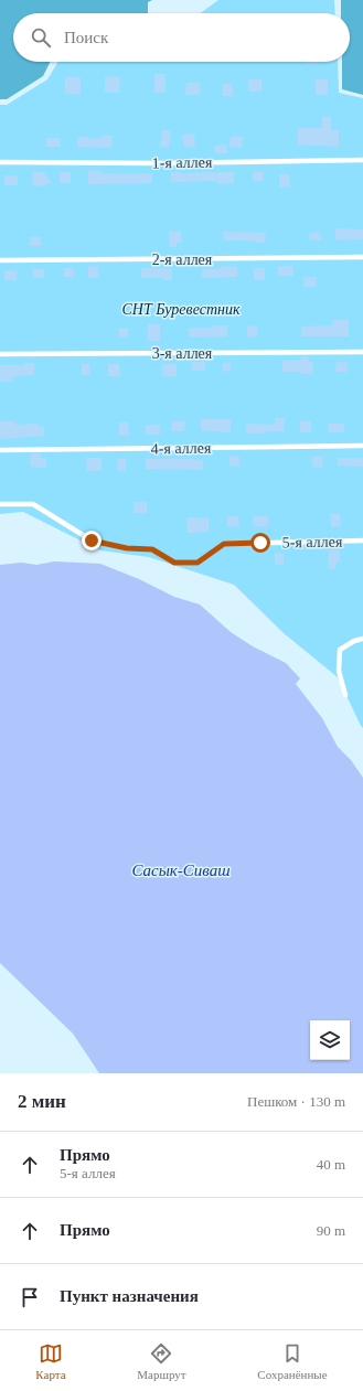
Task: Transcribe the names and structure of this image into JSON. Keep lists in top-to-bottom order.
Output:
{
  "streets": {
    "lane": [
      "1-я аллея",
      "2-я аллея",
      "3-я аллея",
      "4-я аллея",
      "5-я аллея"
    ]
  },
  "water": ["Сасык-Сиваш"],
  "parks": ["СНТ Буревестник"],
  "page": {
    "search": "Поиск",
    "heading": ["2 мин", "Пешком · 130 m"],
    "list": [
      ["Прямо", "5-я аллея", "40 m"],
      ["Прямо", "90 m"],
      "Пункт назначения"
    ],
    "nav": ["Карта", "Маршрут", "Сохранённые"]
  }
}
